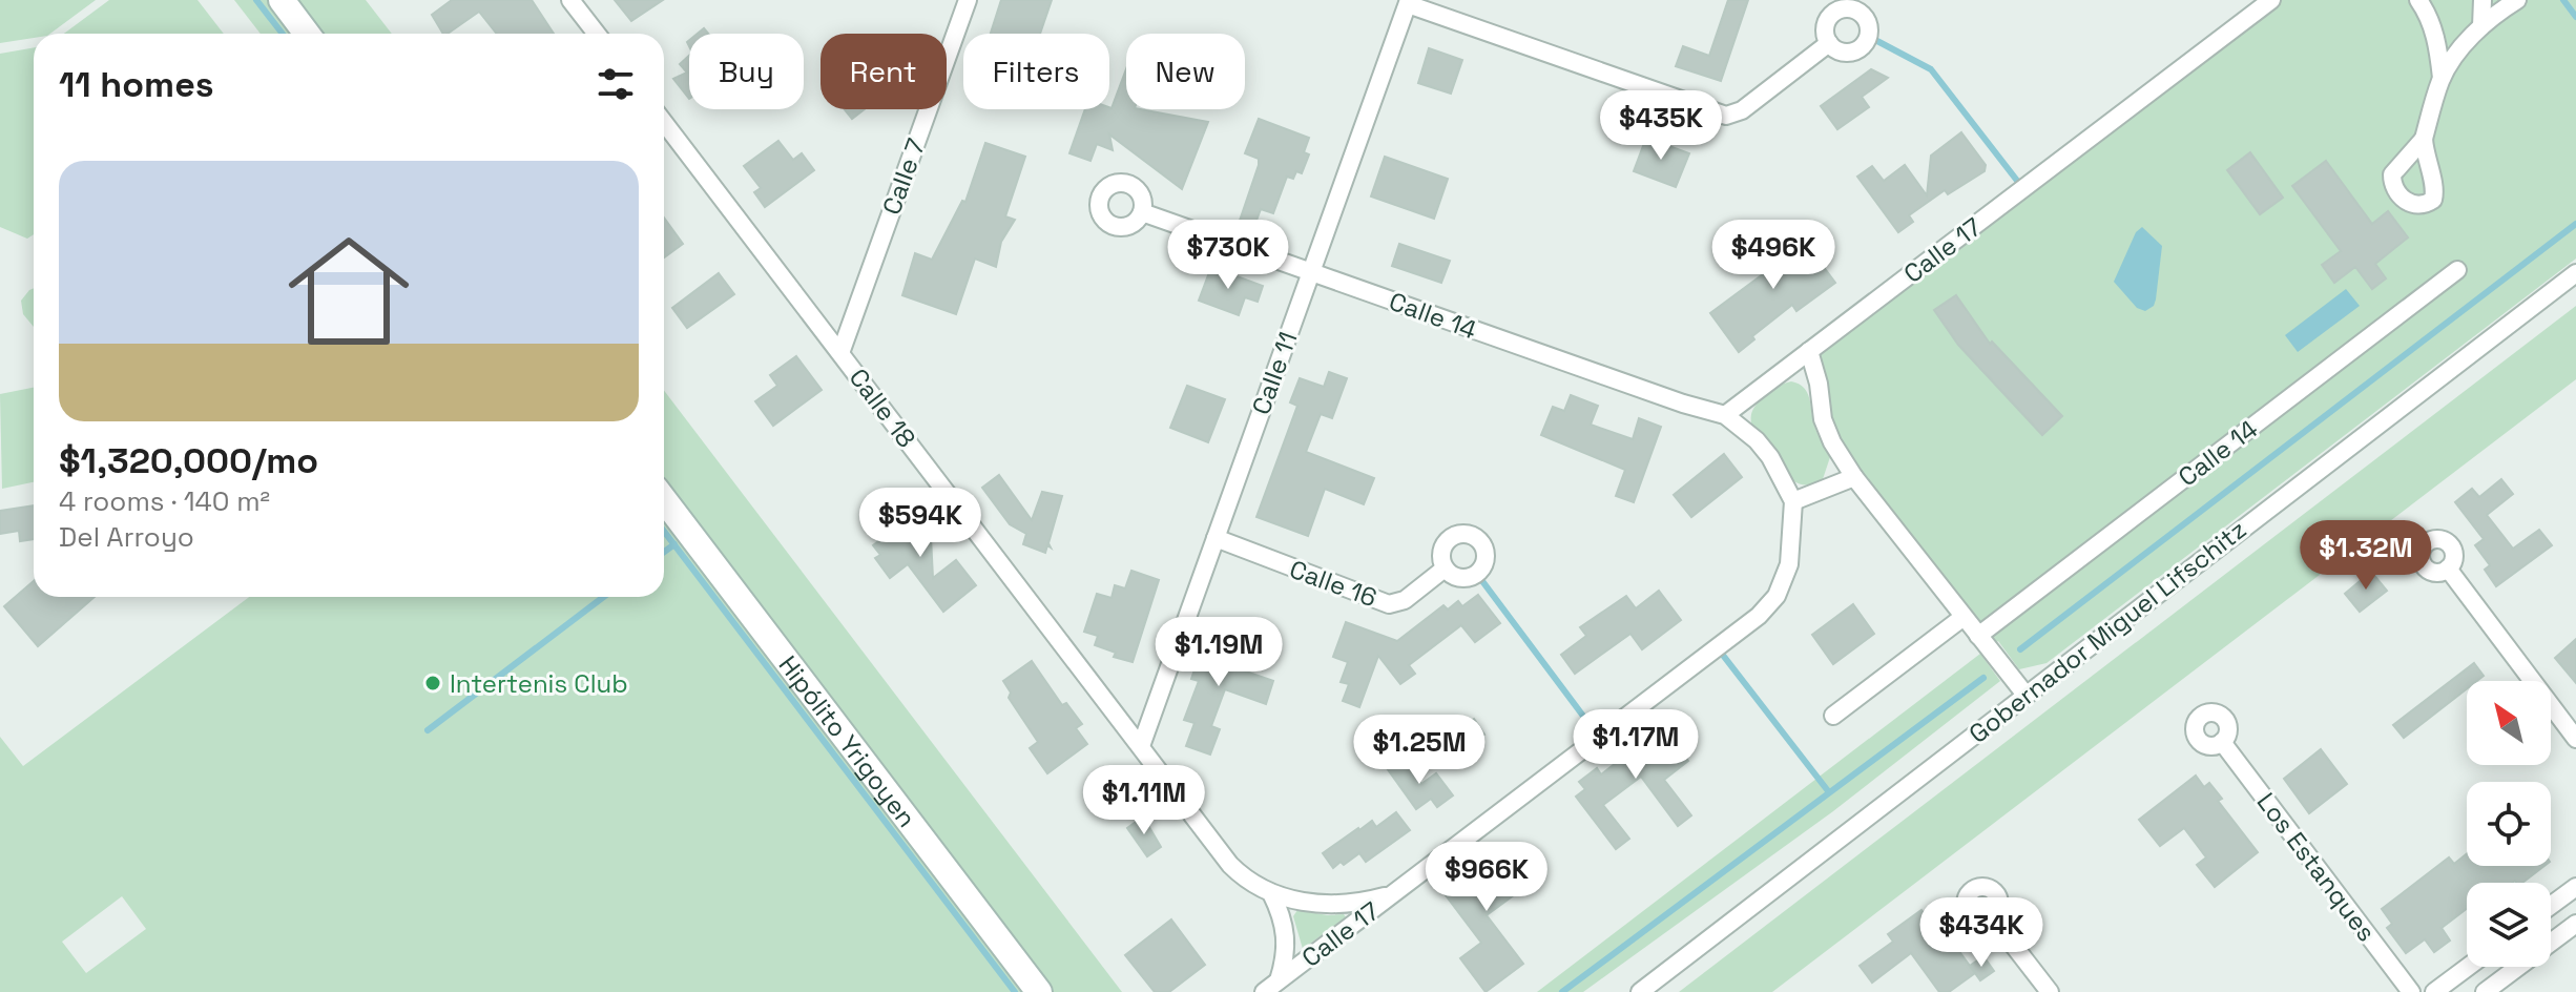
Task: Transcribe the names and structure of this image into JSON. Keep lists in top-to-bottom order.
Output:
{
  "streets": {
    "main road": ["Hipólito Yrigoyen"],
    "street": [
      "Calle 7",
      "Calle 17",
      "Calle 14",
      "Calle 11",
      "Calle 18",
      "Calle 16",
      "Gobernador Miguel Lifschitz",
      "Los Estanques"
    ]
  },
  "crossings": [
    ["Calle 7", "Calle 18"],
    ["Calle 17", "Calle 14"],
    ["Calle 17", "Calle 18"],
    ["Calle 14", "Calle 11"],
    ["Calle 11", "Calle 18"],
    ["Calle 11", "Calle 16"]
  ],
  "places": ["Intertenis Club"],
  "north": "top left",
  "page": {
    "chip": [
      "Buy",
      "Rent",
      "Filters",
      "New"
    ],
    "heading": "11 homes",
    "price": [
      "$435K",
      "$730K",
      "$496K",
      "$594K",
      "$1.32M",
      "$1.19M",
      "$1.17M",
      "$1.25M",
      "$1.11M",
      "$966K",
      "$434K"
    ],
    "list": [
      {
        "name": "$1,320,000/mo",
        "note": "4 rooms · 140 m² · Del Arroyo"
      }
    ]
  }
}
